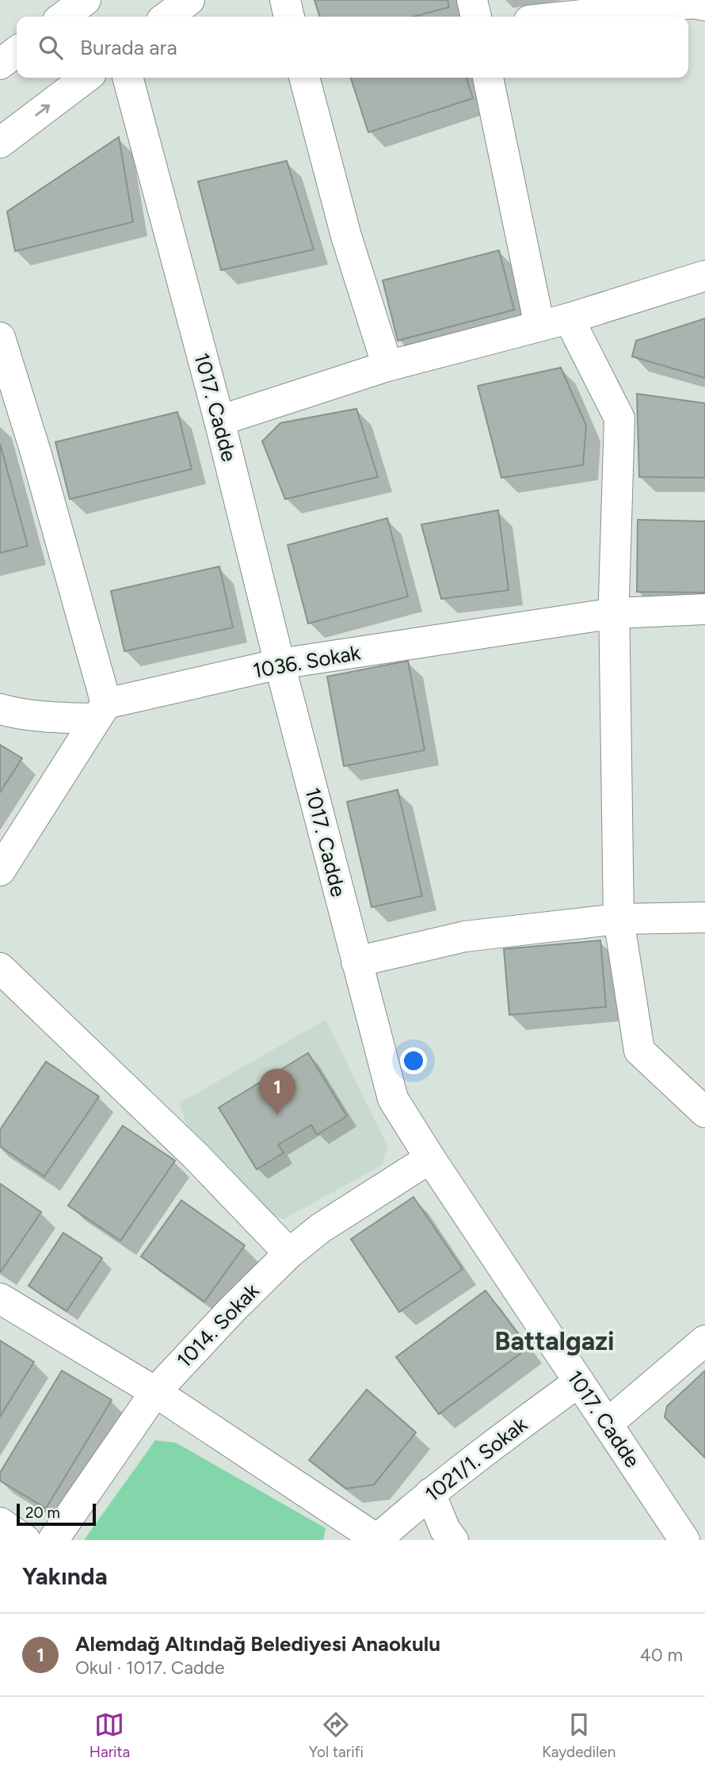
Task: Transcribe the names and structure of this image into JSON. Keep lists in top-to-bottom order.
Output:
{
  "streets": {
    "street": [
      "1017. Cadde",
      "1036. Sokak",
      "1014. Sokak",
      "1021/1. Sokak"
    ]
  },
  "crossings": [
    ["1017. Cadde", "1036. Sokak"],
    ["1017. Cadde", "1014. Sokak"],
    ["1017. Cadde", "1021/1. Sokak"]
  ],
  "districts": ["Battalgazi"],
  "scale_bar": "20 m",
  "page": {
    "search": "Burada ara",
    "pins": "1",
    "scale": "20 m",
    "heading": "Yakında",
    "list": [
      {
        "mark": "1",
        "name": "Alemdağ Altındağ Belediyesi Anaokulu",
        "note": "Okul · 1017. Cadde",
        "value": "40 m"
      }
    ],
    "nav": ["Harita", "Yol tarifi", "Kaydedilen"]
  }
}
